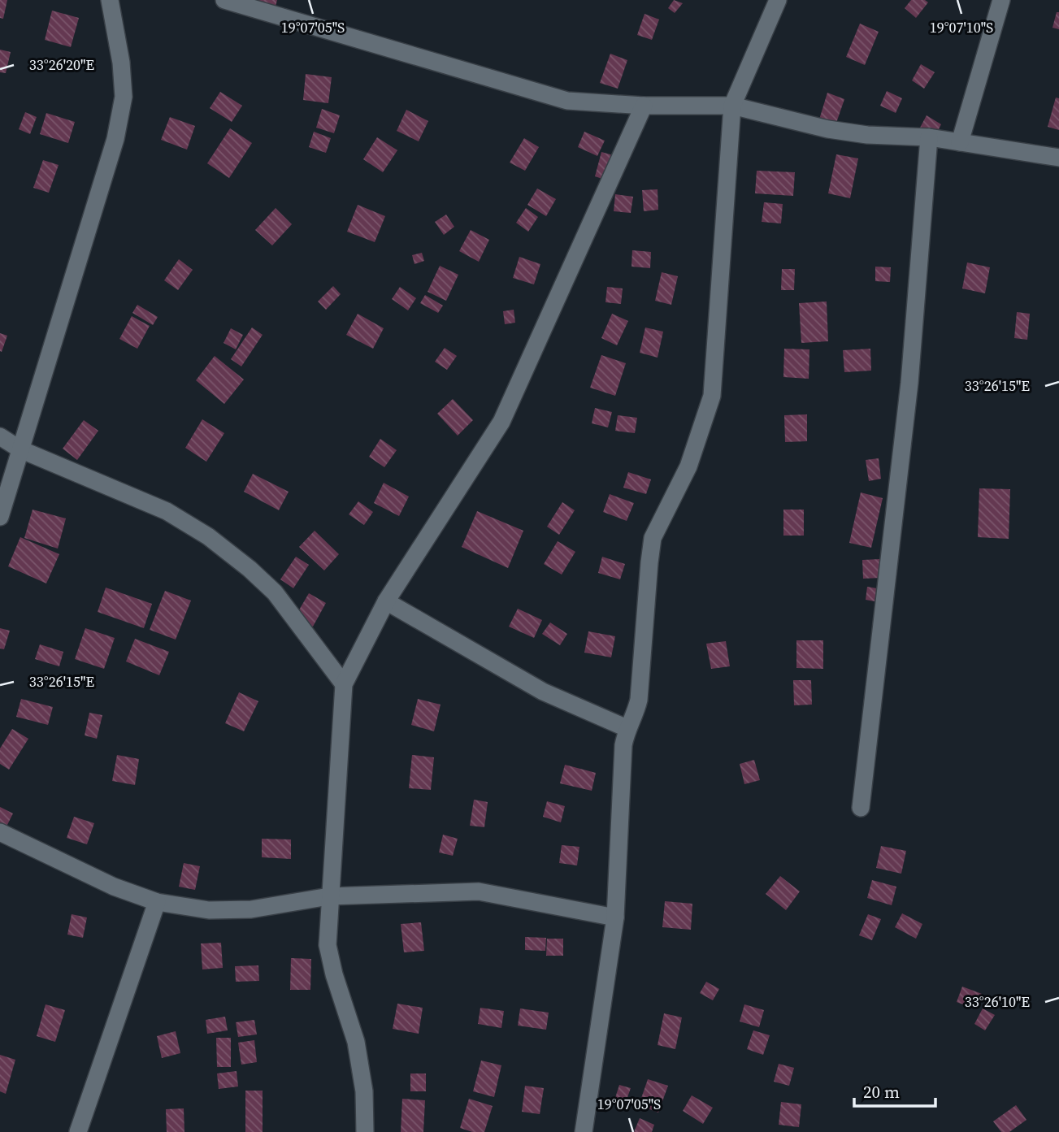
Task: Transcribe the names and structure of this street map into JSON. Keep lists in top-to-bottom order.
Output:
{
  "scale_bar": "20 m",
  "coordinates": [
    "19°07'05\"S",
    "19°07'10\"S",
    "33°26'20\"E",
    "33°26'15\"E",
    "33°26'10\"E"
  ]
}
